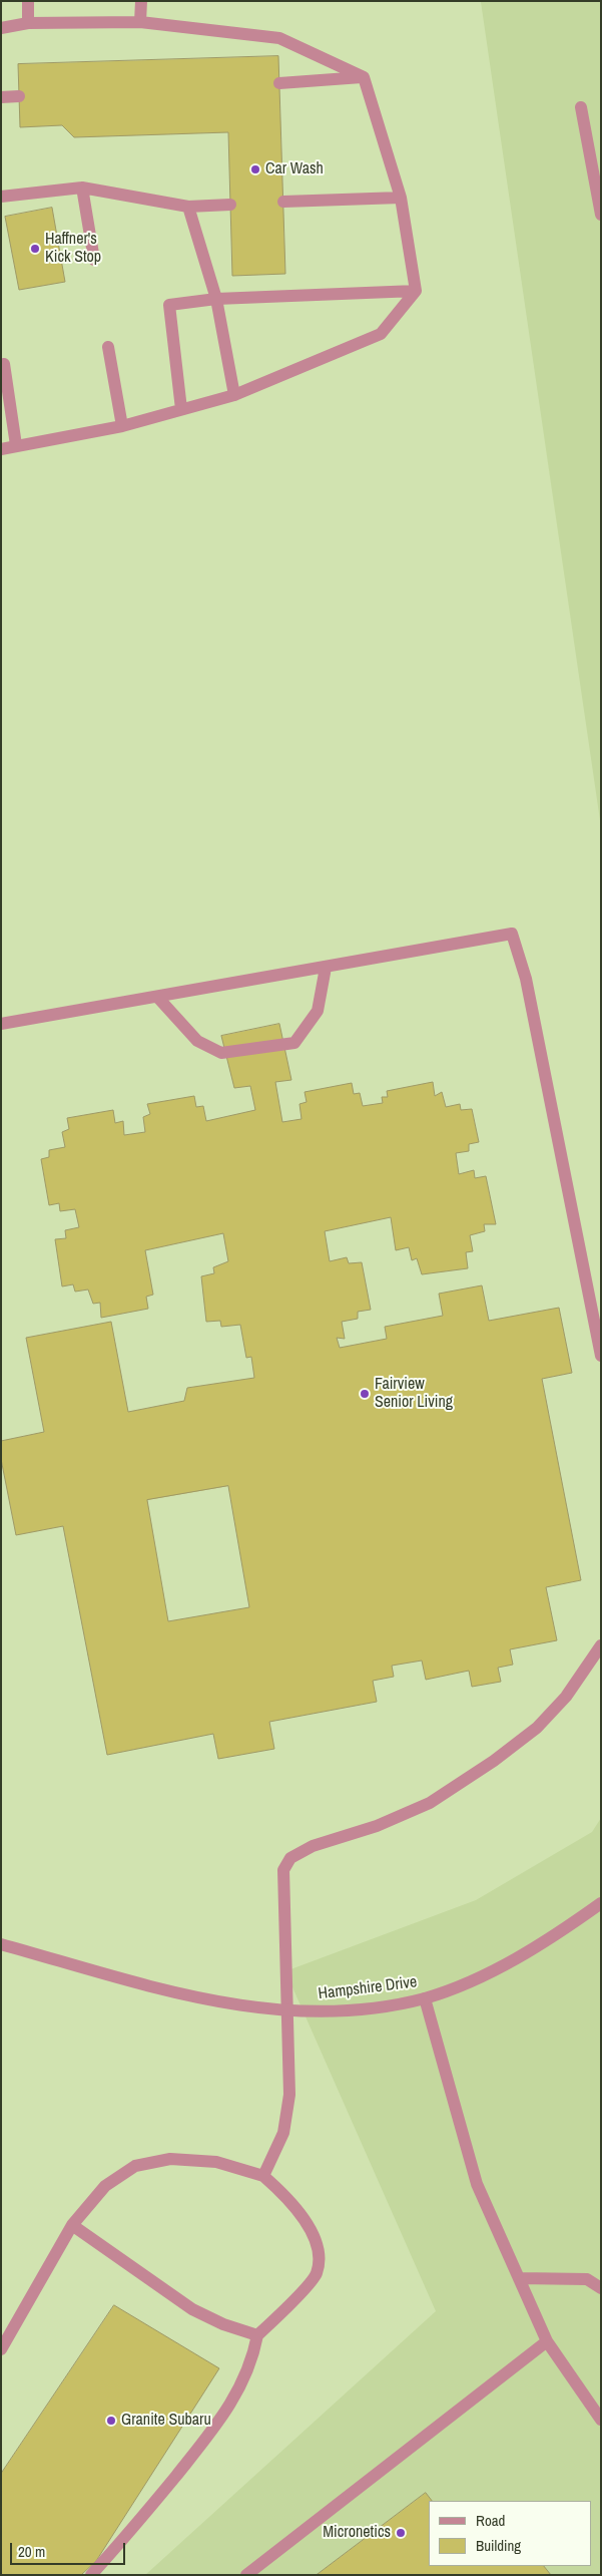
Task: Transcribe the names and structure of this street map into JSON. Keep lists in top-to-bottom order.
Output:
{
  "streets": {
    "street": ["Hampshire Drive"]
  },
  "places": [
    "Car Wash",
    "Haffner's Kick Stop",
    "Fairview Senior Living",
    "Granite Subaru",
    "Micronetics"
  ],
  "legend": ["Road", "Building"],
  "scale_bar": "20 m"
}
